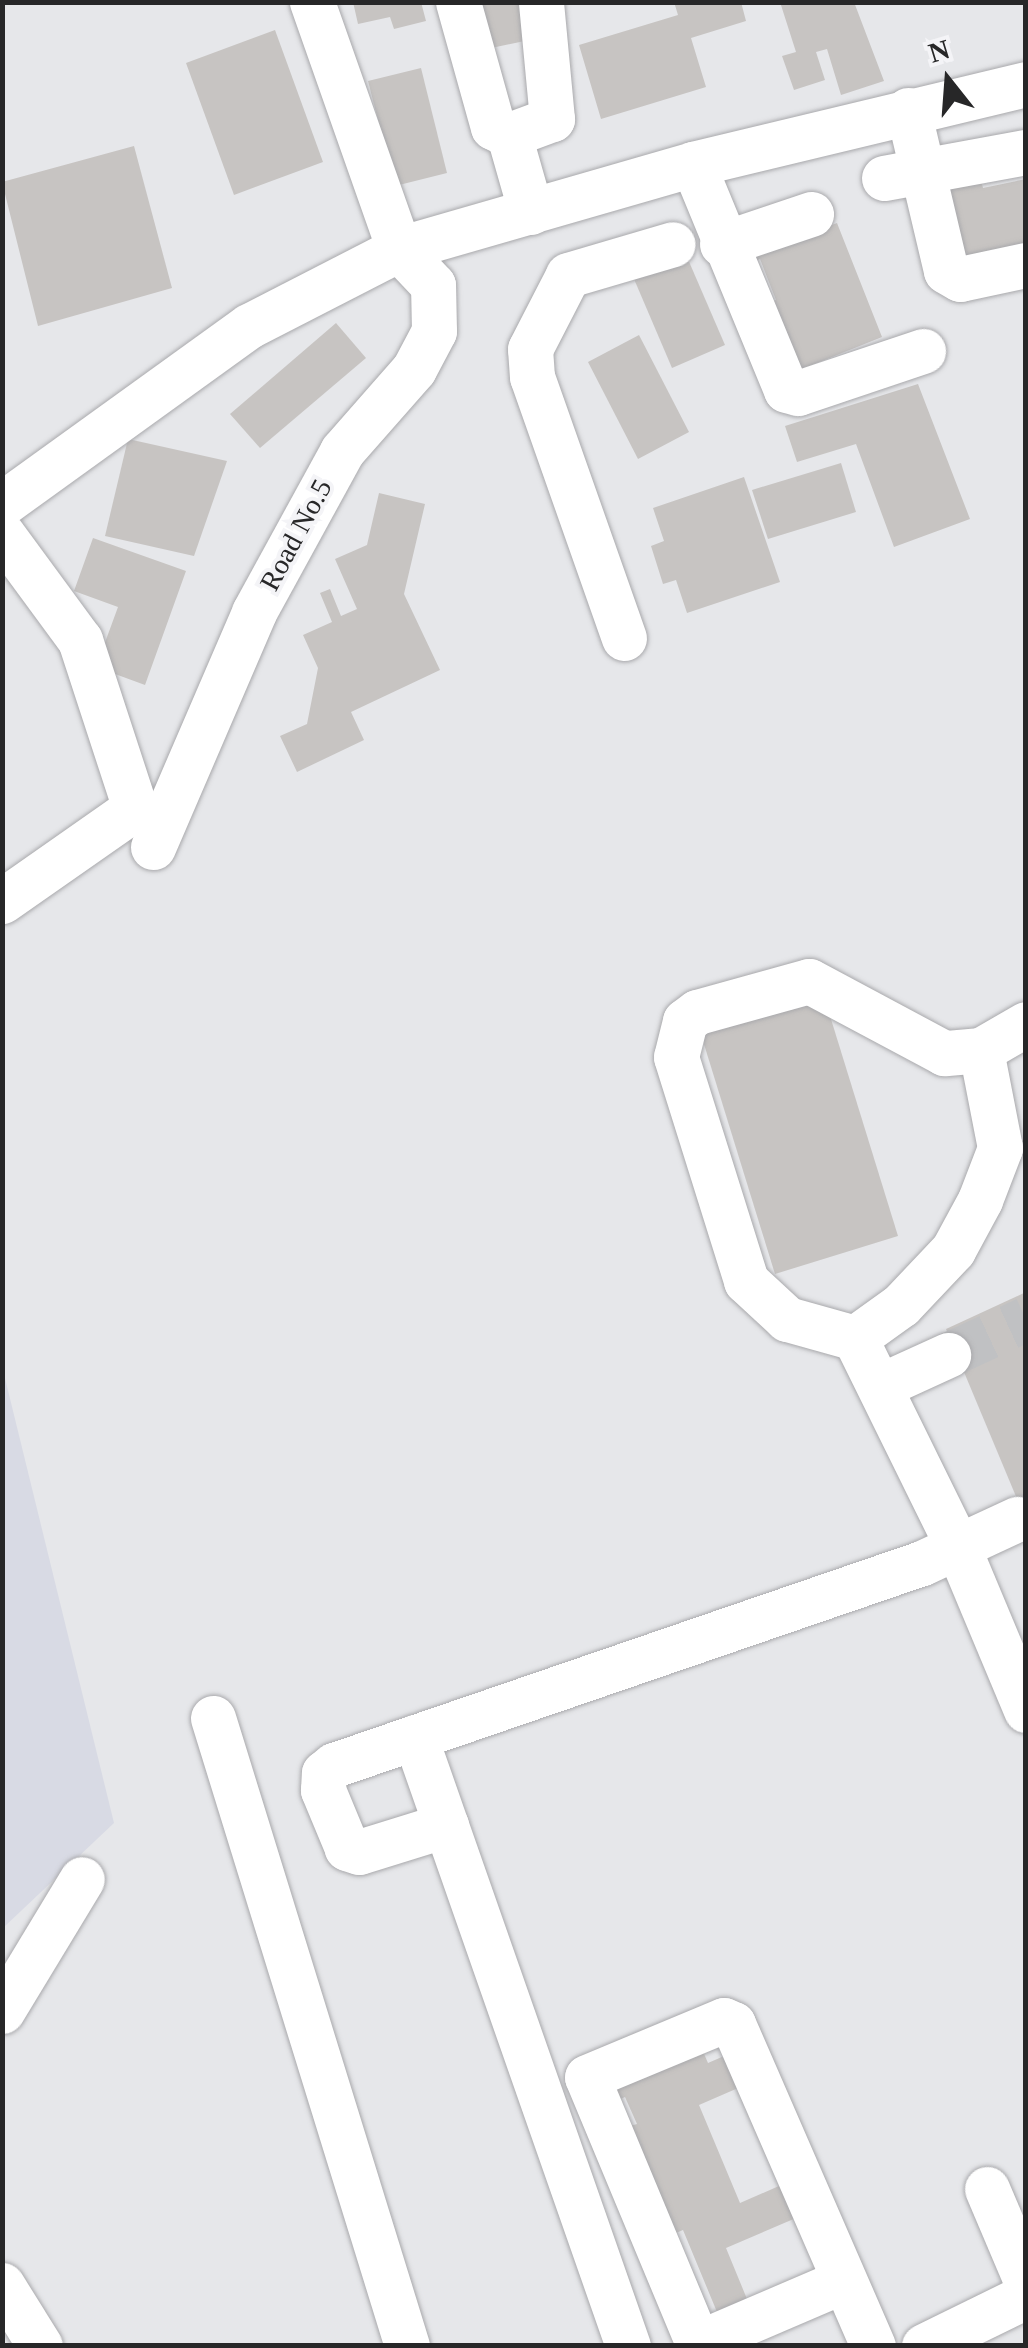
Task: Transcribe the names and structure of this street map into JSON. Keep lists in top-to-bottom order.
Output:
{
  "streets": {
    "street": ["Road No.5"]
  },
  "north": "top"
}
